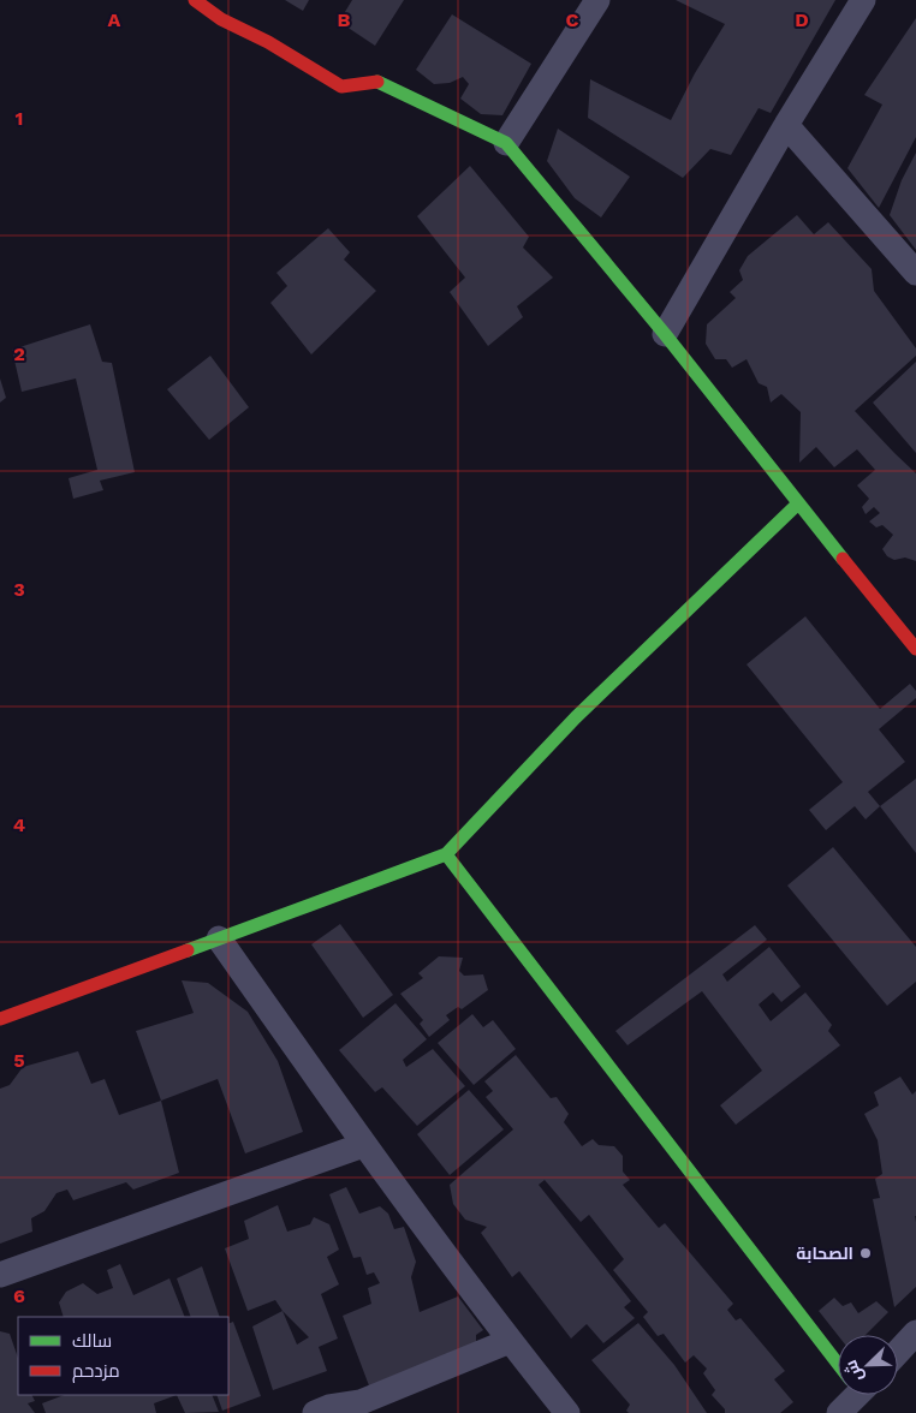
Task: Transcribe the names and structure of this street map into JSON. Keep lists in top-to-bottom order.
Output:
{
  "places": ["الصحابة"],
  "legend": ["سالك", "مزدحم"],
  "north": "bottom left",
  "grid": {
    "columns": [
      "A",
      "B",
      "C",
      "D"
    ],
    "rows": [
      "1",
      "2",
      "3",
      "4",
      "5",
      "6"
    ]
  }
}
